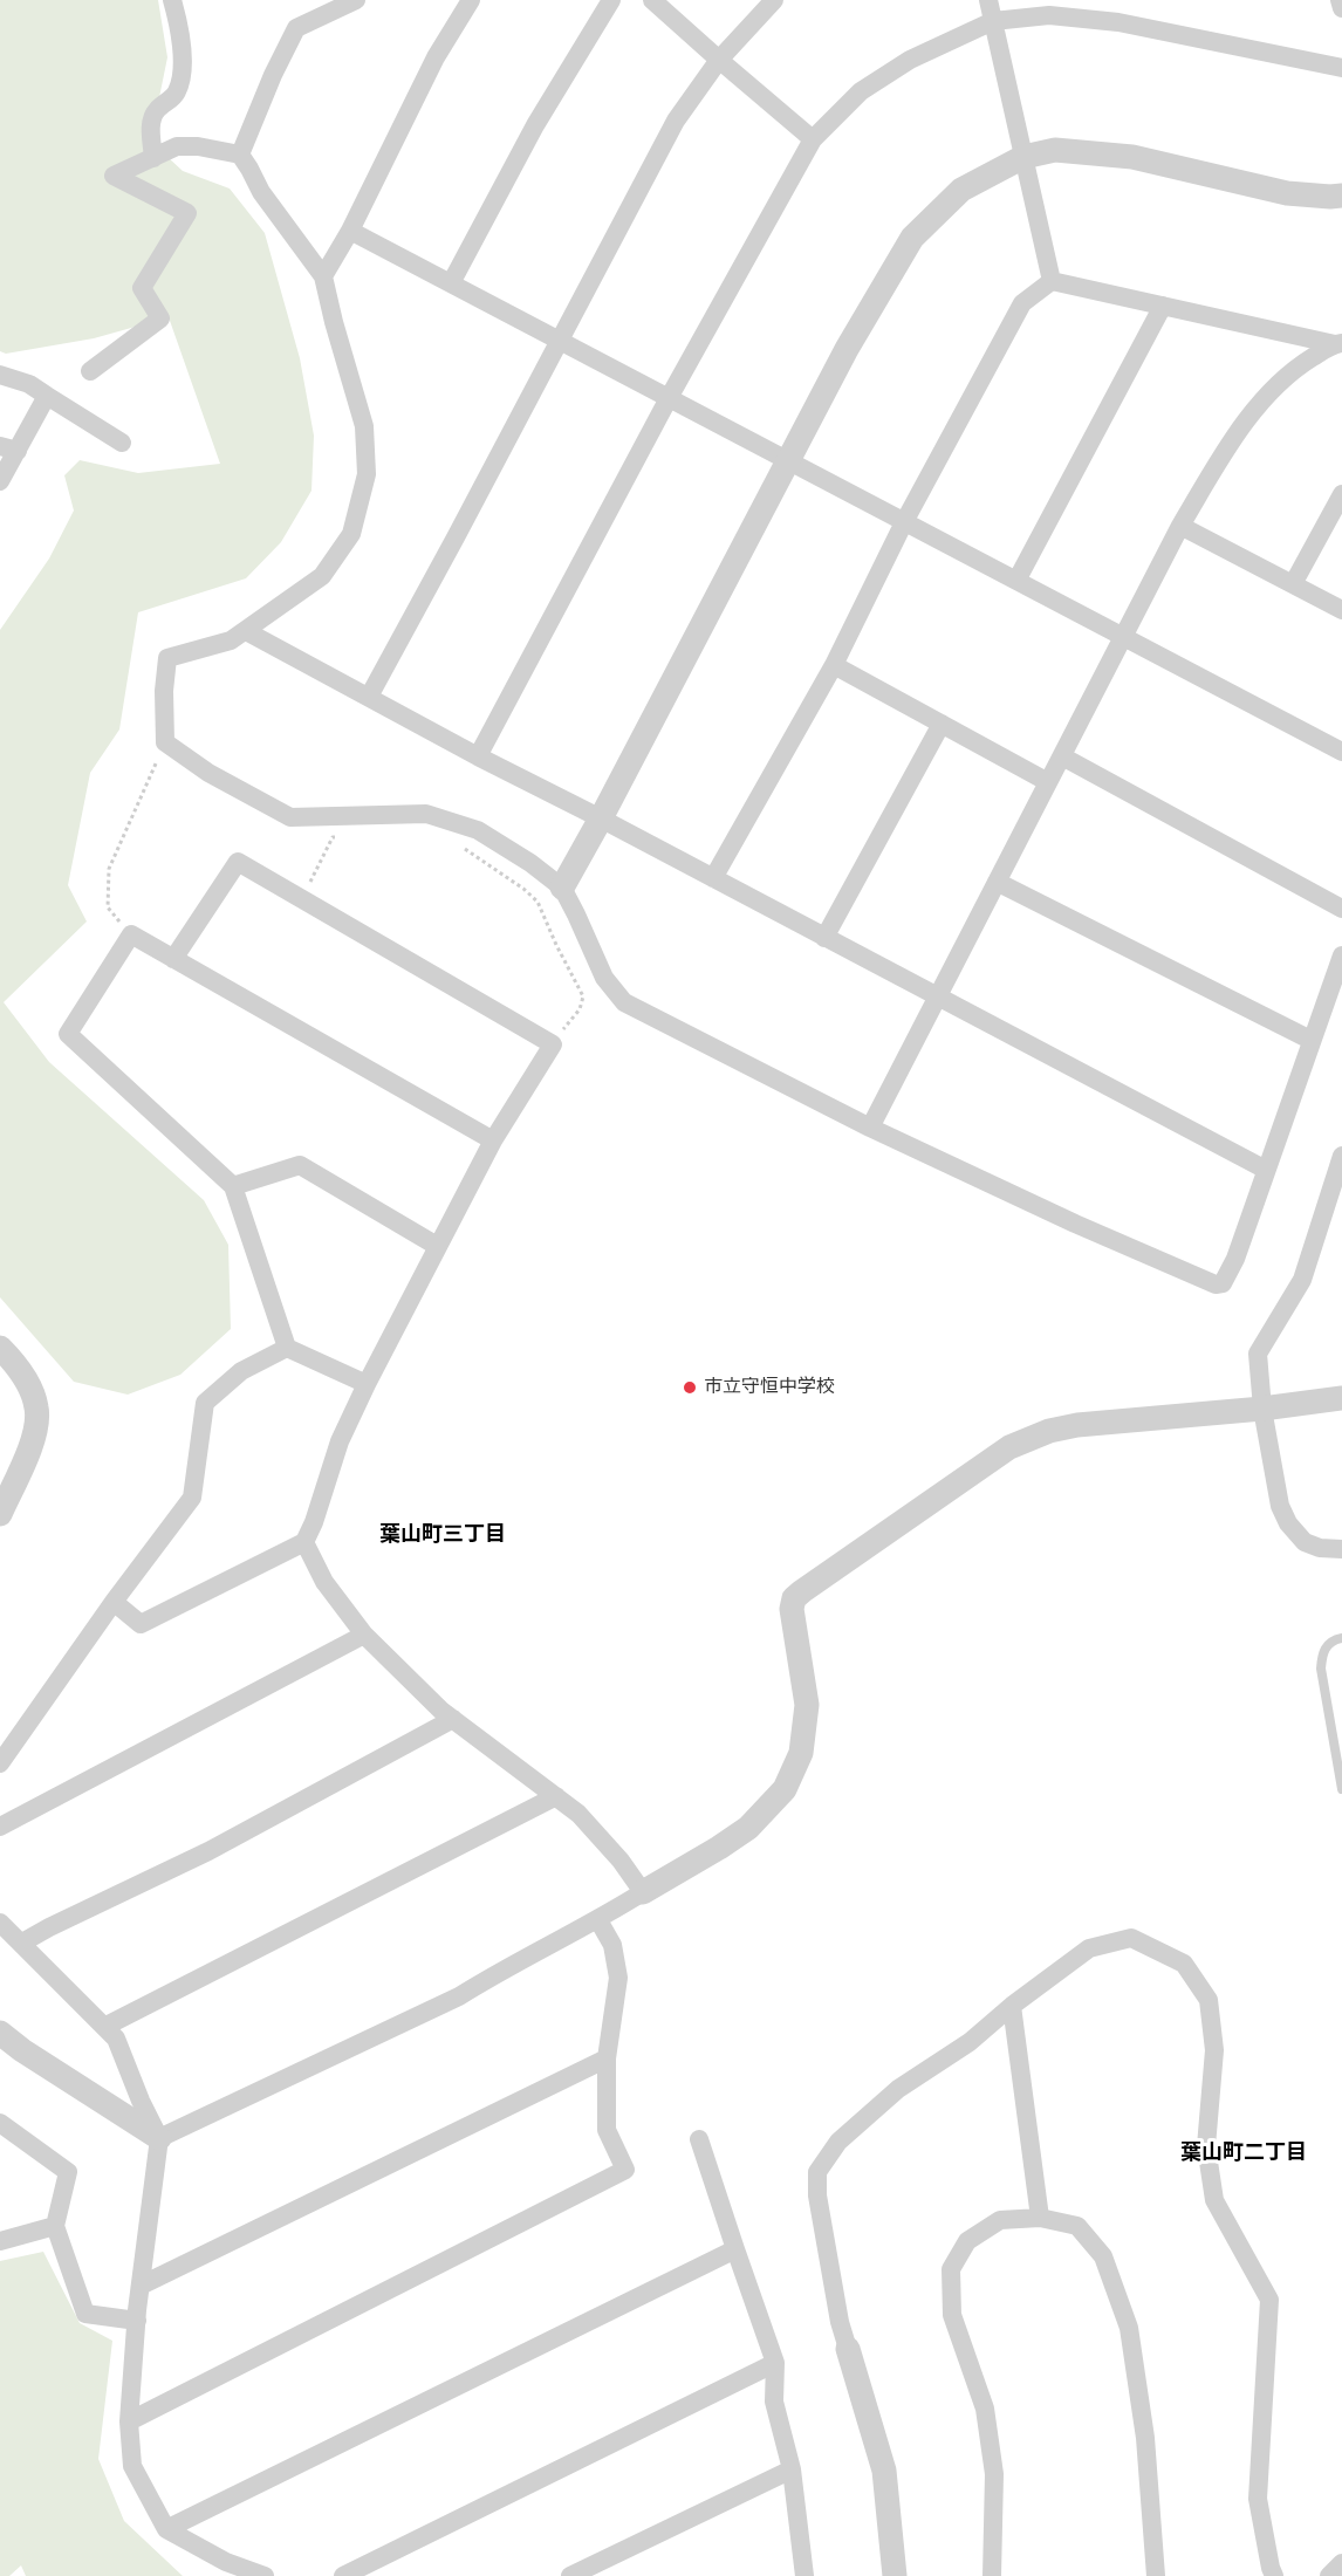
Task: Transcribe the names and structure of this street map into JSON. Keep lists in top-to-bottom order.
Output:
{
  "districts": ["葉山町三丁目", "葉山町二丁目"],
  "places": ["市立守恒中学校"]
}
